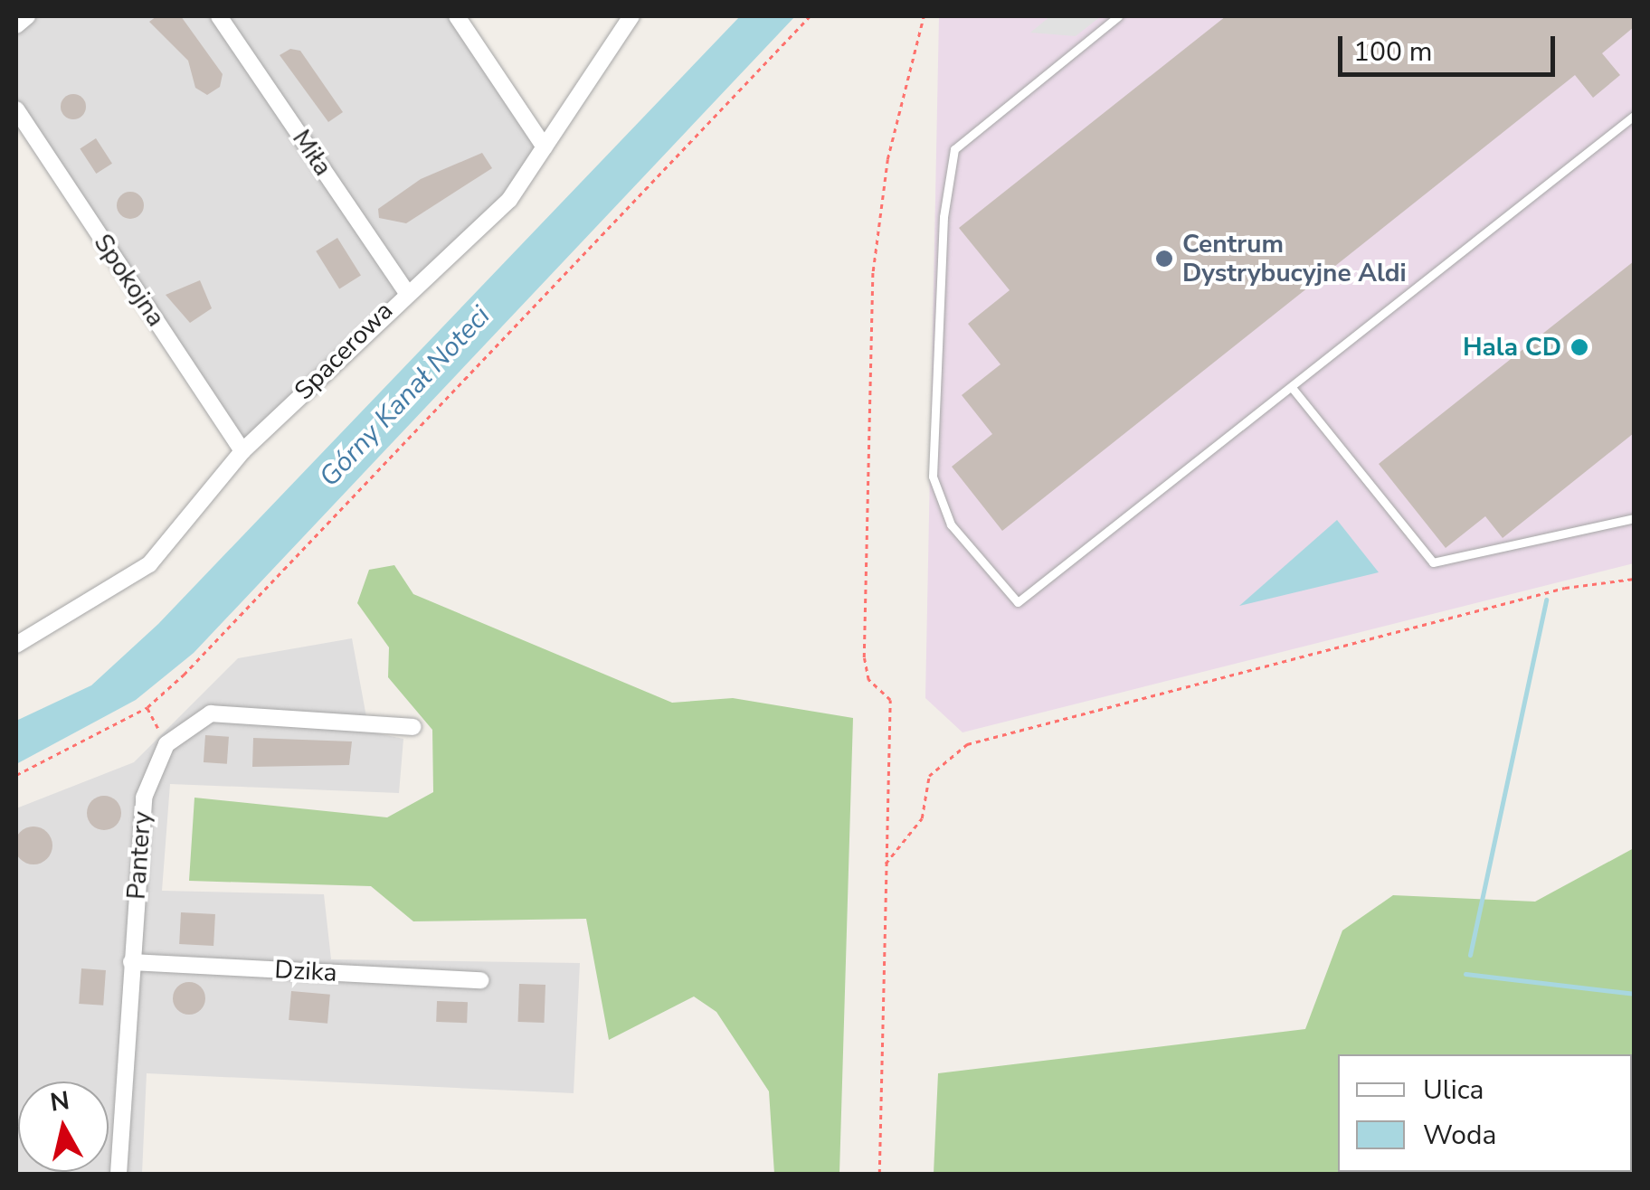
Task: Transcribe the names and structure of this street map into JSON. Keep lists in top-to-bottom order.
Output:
{
  "streets": {
    "street": [
      "Miła",
      "Spokojna",
      "Spacerowa",
      "Pantery",
      "Dzika"
    ]
  },
  "crossings": [
    ["Miła", "Spacerowa"],
    ["Spokojna", "Spacerowa"],
    ["Pantery", "Dzika"]
  ],
  "water": ["Górny Kanał Noteci"],
  "places": ["Centrum Dystrybucyjne Aldi", "Hala CD"],
  "legend": ["Ulica", "Woda"],
  "scale_bar": "100 m",
  "north": "top"
}
